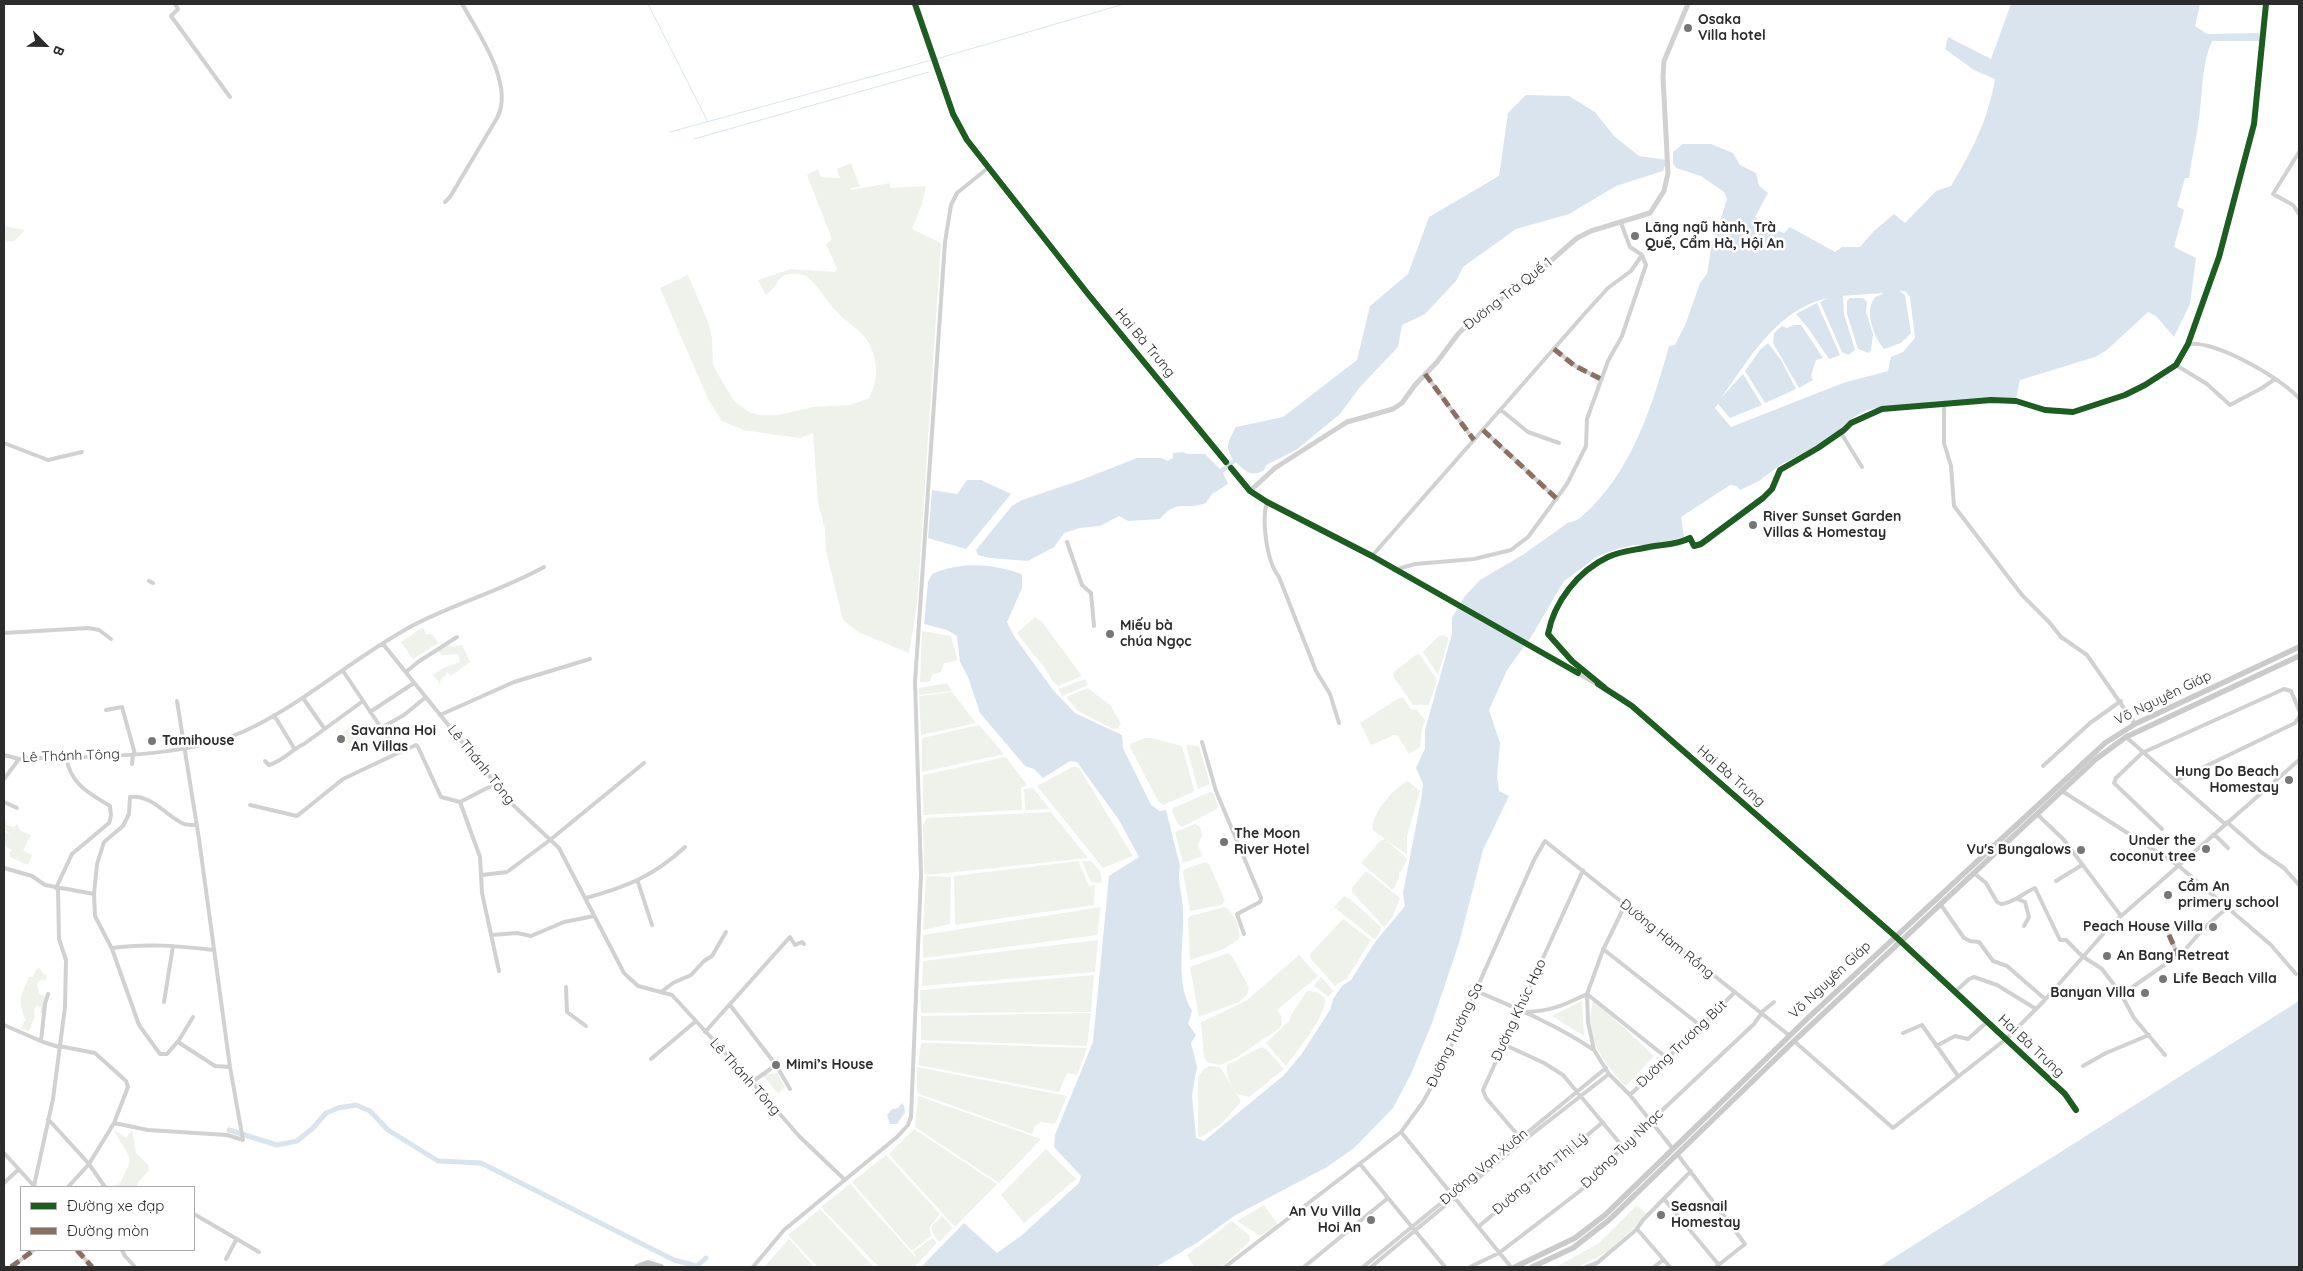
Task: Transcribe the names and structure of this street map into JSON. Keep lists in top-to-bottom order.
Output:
{
  "streets": {
    "main road": ["Võ Nguyên Giáp"],
    "street": [
      "Đường Trà Quế 1",
      "Hai Bà Trưng",
      "Lê Thánh Tông",
      "Đường Hàm Rồng",
      "Đường Khúc Hạo",
      "Đường Trường Sa",
      "Đường Trương Bút",
      "Đường Tuy Nhạc",
      "Đường Vạn Xuân",
      "Đường Trần Thị Lý"
    ]
  },
  "crossings": [
    ["Đường Trà Quế 1", "Hai Bà Trưng"],
    ["Hai Bà Trưng", "Võ Nguyên Giáp"],
    ["Võ Nguyên Giáp", "Đường Hàm Rồng"],
    ["Đường Hàm Rồng", "Đường Khúc Hạo"],
    ["Đường Hàm Rồng", "Đường Trường Sa"],
    ["Đường Hàm Rồng", "Đường Trương Bút"],
    ["Đường Hàm Rồng", "Đường Tuy Nhạc"],
    ["Đường Khúc Hạo", "Đường Vạn Xuân"]
  ],
  "places": [
    "Osaka Villa hotel",
    "Lăng ngũ hành, Trà Quế, Cẩm Hà, Hội An",
    "River Sunset Garden Villas & Homestay",
    "Miếu bà chúa Ngọc",
    "Savanna Hoi An Villas",
    "Tamihouse",
    "Hung Do Beach Homestay",
    "The Moon River Hotel",
    "Under the coconut tree",
    "Vu's Bungalows",
    "Cầm An primery school",
    "Peach House Villa",
    "An Bang Retreat",
    "Life Beach Villa",
    "Banyan Villa",
    "Mimi’s House",
    "Seasnail Homestay",
    "An Vu Villa Hoi An"
  ],
  "legend": ["Đường xe đạp", "Đường mòn"],
  "north": "bottom right"
}
